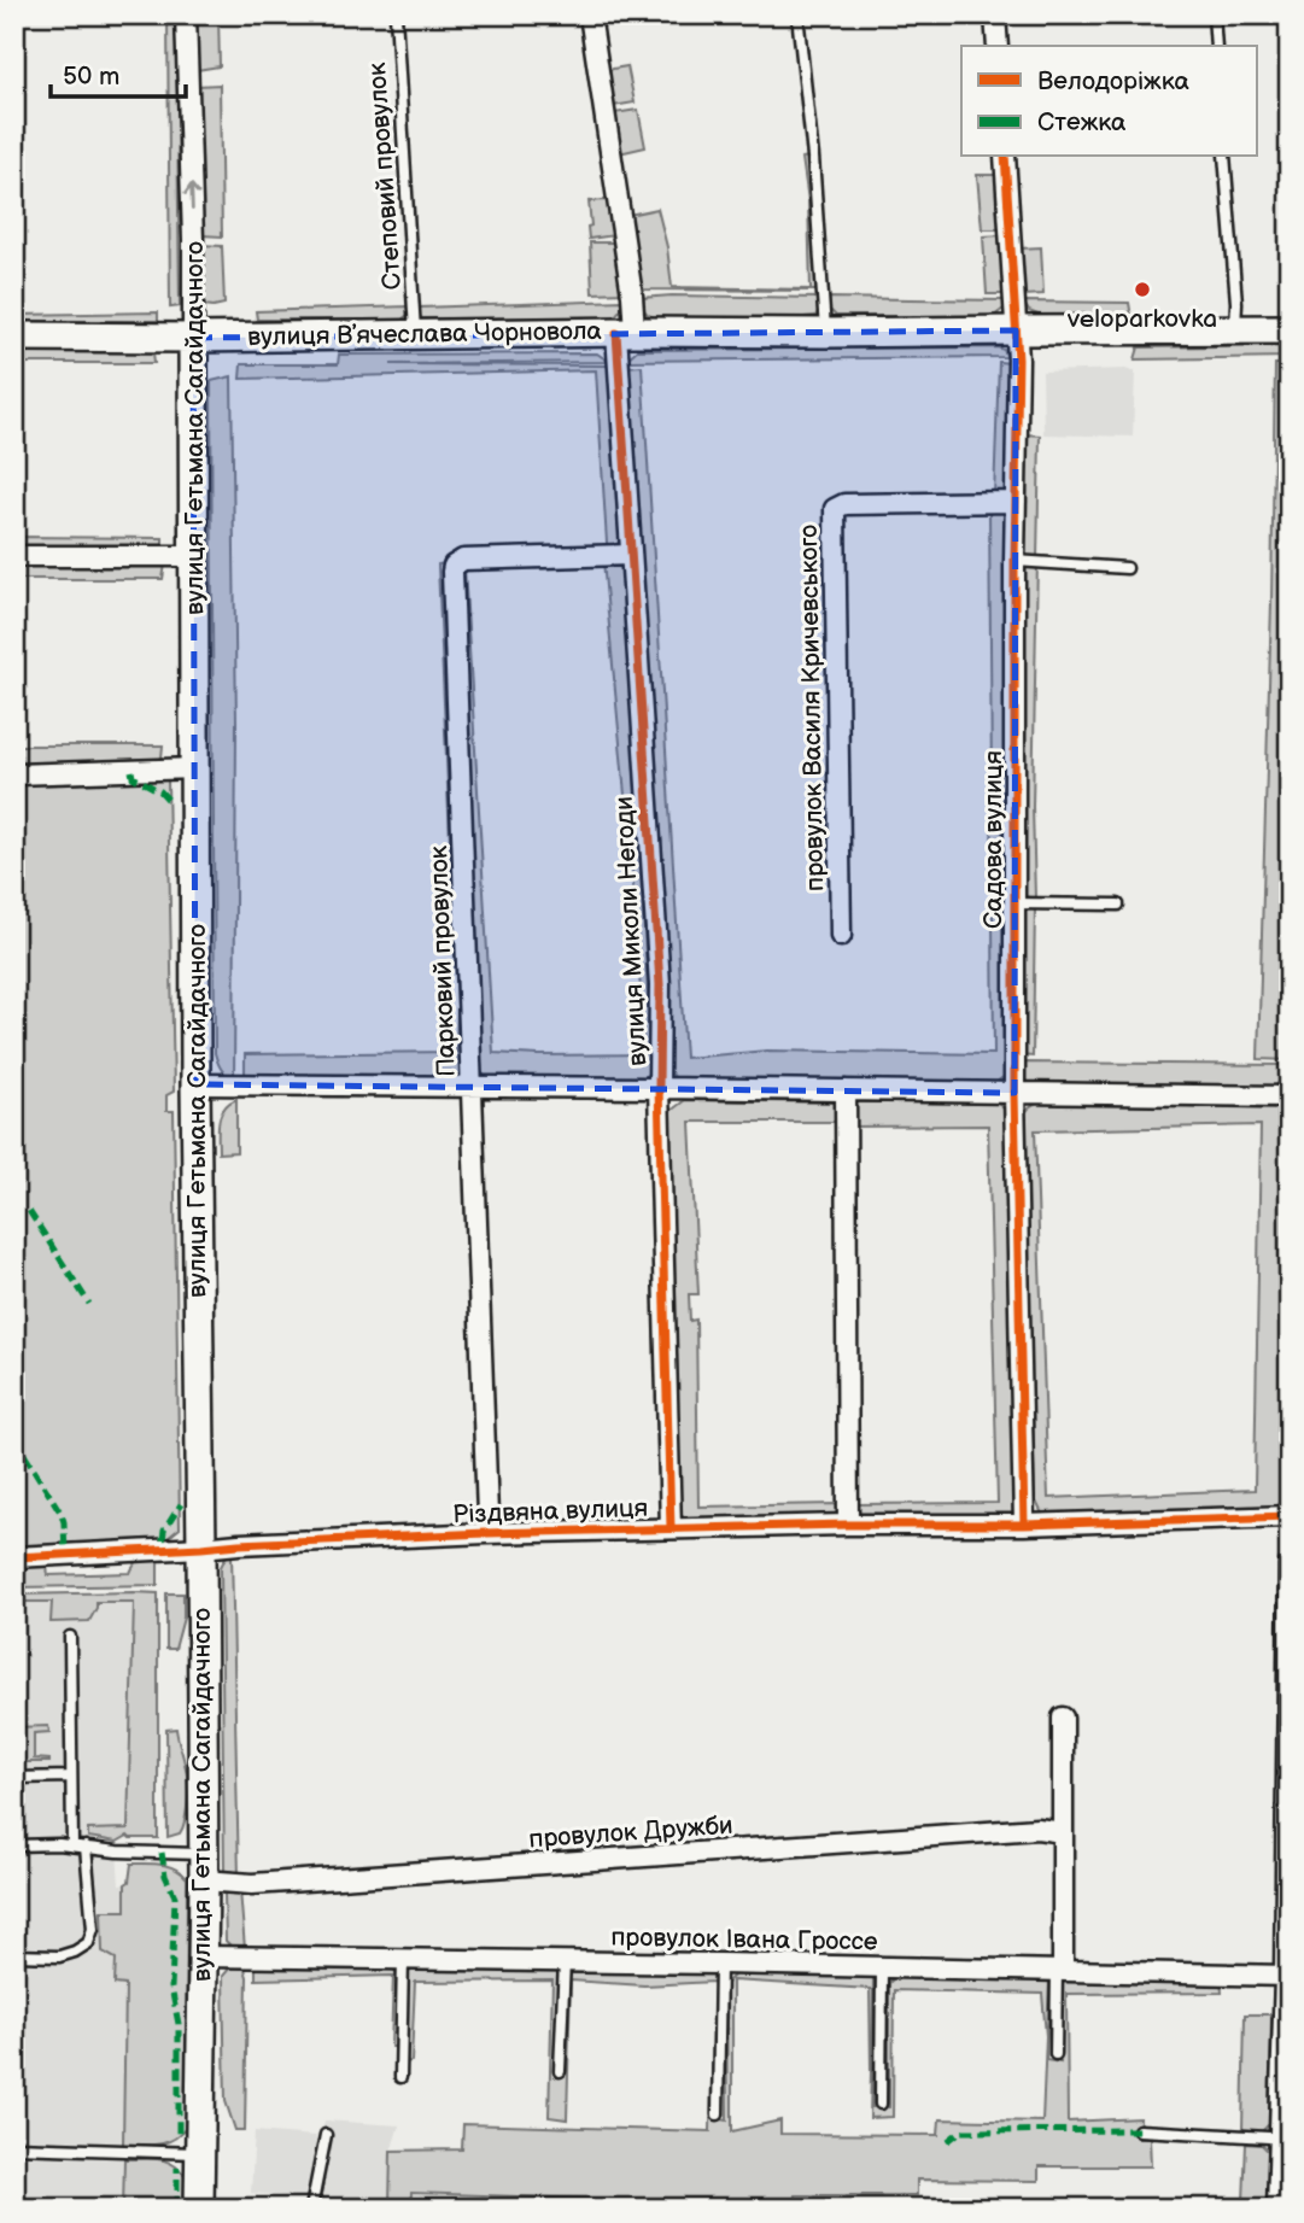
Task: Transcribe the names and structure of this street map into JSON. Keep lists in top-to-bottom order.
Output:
{
  "streets": {
    "main road": ["вулиця Вʼячеслава Чорновола", "вулиця Гетьмана Сагайдачного"],
    "street": [
      "провулок Василя Кричевського",
      "Садова вулиця",
      "вулиця Миколи Негоди",
      "Парковий провулок",
      "Різдвяна вулиця",
      "провулок Дружби",
      "провулок Івана Гроссе"
    ],
    "lane": ["Степовий провулок"]
  },
  "crossings": [
    ["Степовий провулок", "вулиця Вʼячеслава Чорновола"],
    ["вулиця Вʼячеслава Чорновола", "вулиця Гетьмана Сагайдачного"],
    ["вулиця Вʼячеслава Чорновола", "Садова вулиця"],
    ["вулиця Вʼячеслава Чорновола", "вулиця Миколи Негоди"],
    ["вулиця Гетьмана Сагайдачного", "Різдвяна вулиця"],
    ["вулиця Гетьмана Сагайдачного", "провулок Дружби"],
    ["вулиця Гетьмана Сагайдачного", "провулок Івана Гроссе"],
    ["провулок Василя Кричевського", "Садова вулиця"],
    ["Садова вулиця", "Різдвяна вулиця"],
    ["вулиця Миколи Негоди", "Парковий провулок"],
    ["вулиця Миколи Негоди", "Різдвяна вулиця"],
    ["Парковий провулок", "Різдвяна вулиця"]
  ],
  "places": ["veloparkovka"],
  "legend": ["Велодоріжка", "Стежка"],
  "scale_bar": "50 m"
}
